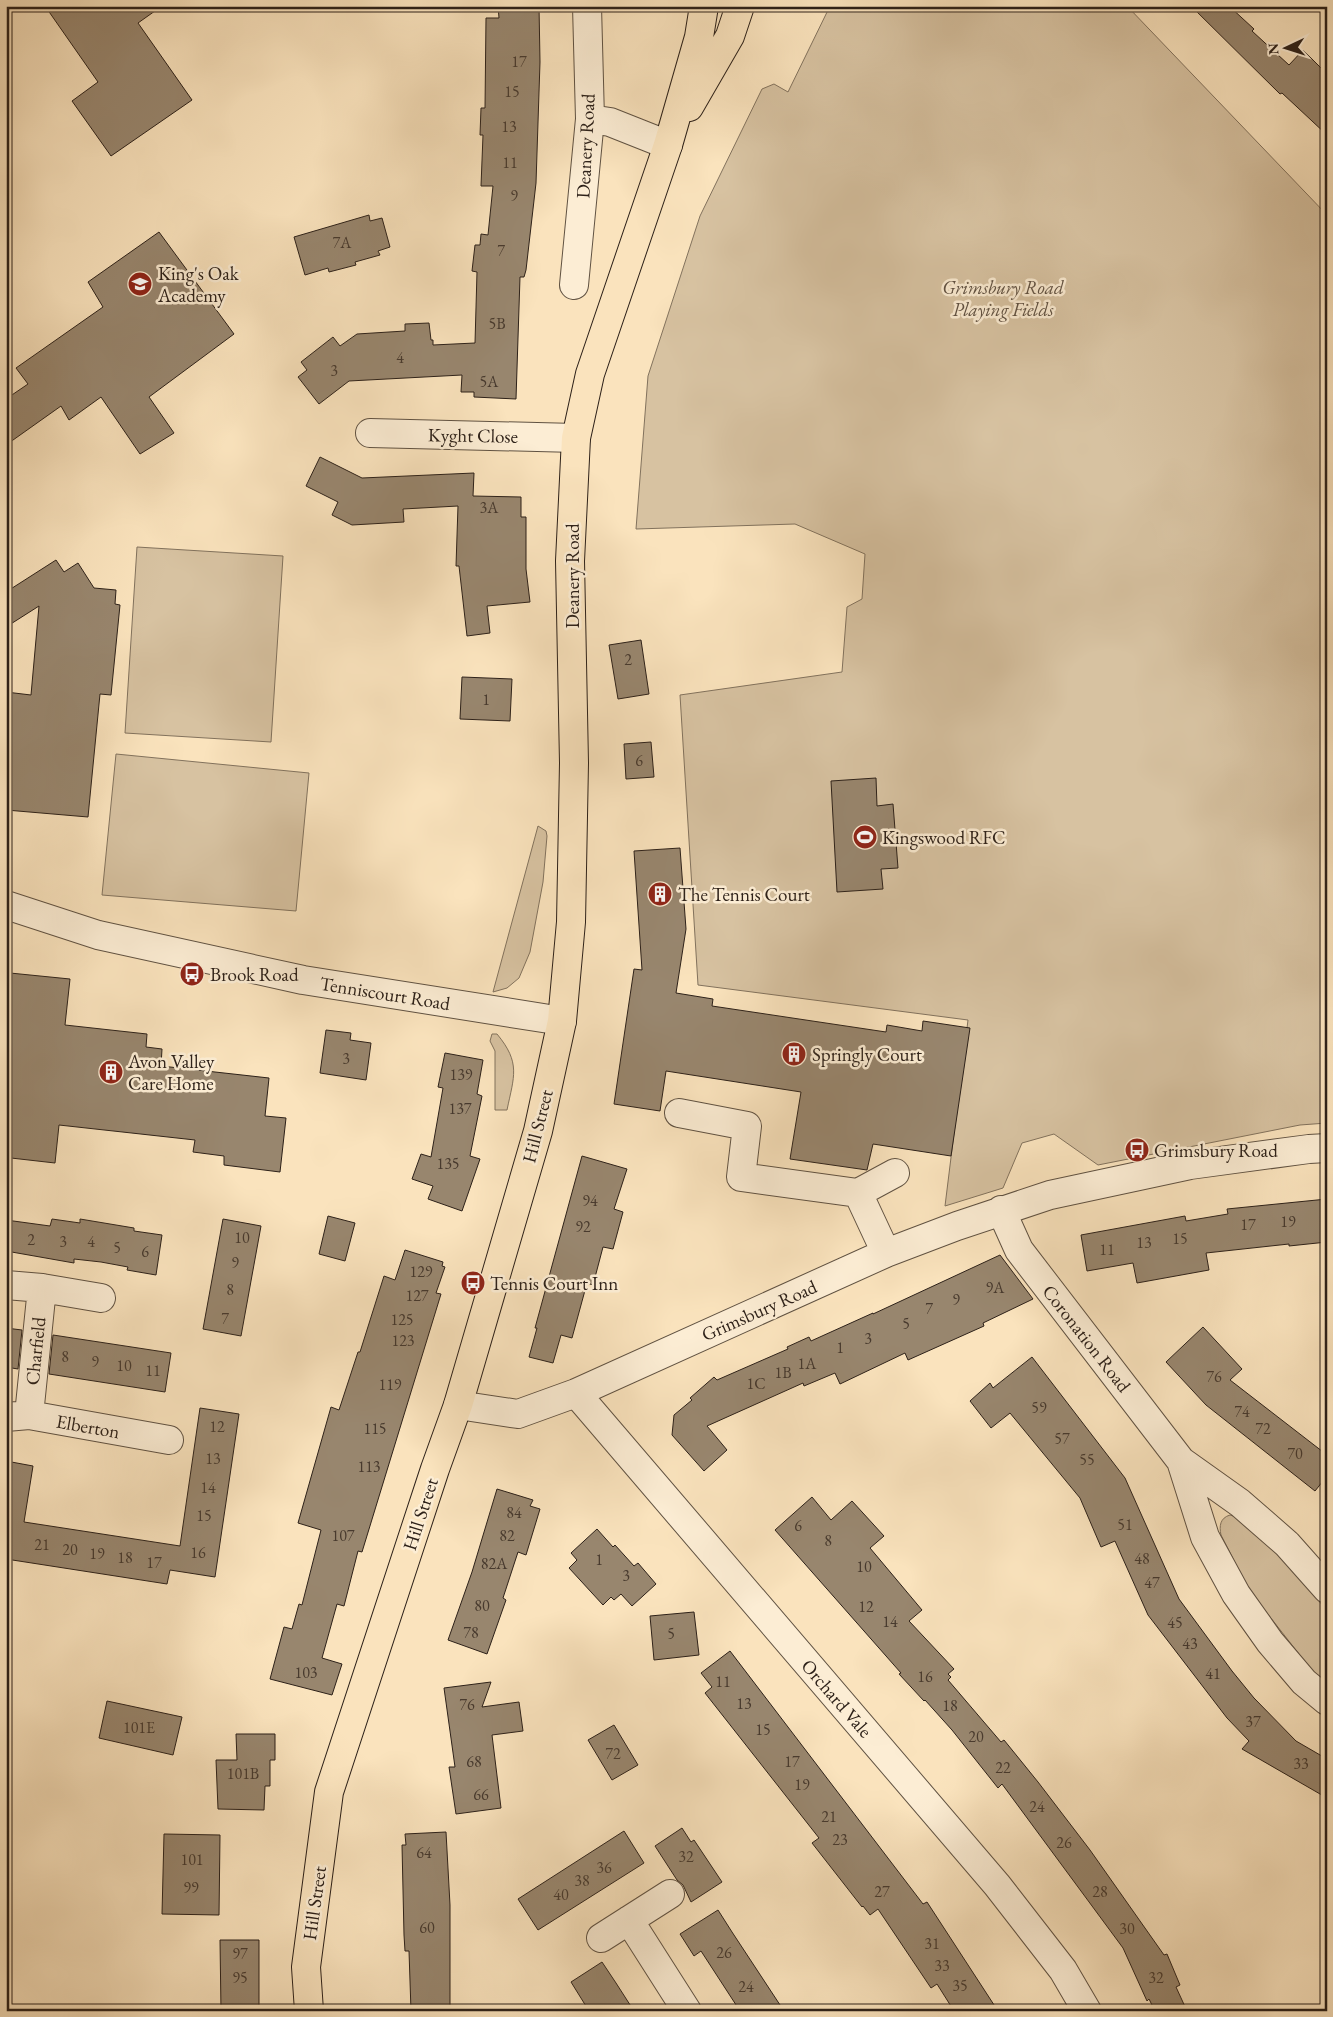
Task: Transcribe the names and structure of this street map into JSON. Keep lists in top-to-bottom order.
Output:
{
  "streets": {
    "main road": ["Deanery Road", "Hill Street"],
    "street": [
      "Kyght Close",
      "Tenniscourt Road",
      "Grimsbury Road",
      "Coronation Road",
      "Charfield",
      "Elberton",
      "Orchard Vale"
    ]
  },
  "crossings": [
    ["Deanery Road", "Kyght Close"],
    ["Deanery Road", "Tenniscourt Road"],
    ["Deanery Road", "Hill Street"],
    ["Tenniscourt Road", "Hill Street"],
    ["Hill Street", "Grimsbury Road"],
    ["Grimsbury Road", "Coronation Road"],
    ["Grimsbury Road", "Orchard Vale"],
    ["Charfield", "Elberton"]
  ],
  "parks": ["Grimsbury Road Playing Fields"],
  "places": {
    "school or university": ["King's Oak Academy"],
    "sports": ["Kingswood RFC"],
    "building": ["The Tennis Court", "Springly Court", "Avon Valley Care Home"],
    "bus stop": ["Brook Road", "Grimsbury Road", "Tennis Court Inn"]
  },
  "house_numbers": [
    "17",
    "15",
    "13",
    "11",
    "9",
    "7A",
    "7",
    "5B",
    "4",
    "3",
    "5A",
    "3A",
    "2",
    "1",
    "6",
    "3",
    "139",
    "137",
    "135",
    "94",
    "19",
    "17",
    "92",
    "10",
    "15",
    "2",
    "3",
    "4",
    "13",
    "5",
    "11",
    "6",
    "9",
    "129",
    "9A",
    "8",
    "127",
    "9",
    "7",
    "7",
    "125",
    "5",
    "3",
    "123",
    "1",
    "8",
    "9",
    "1A",
    "10",
    "11",
    "1B",
    "76",
    "1C",
    "119",
    "59",
    "74",
    "12",
    "115",
    "72",
    "57",
    "70",
    "13",
    "55",
    "113",
    "14",
    "84",
    "15",
    "51",
    "6",
    "107",
    "82",
    "8",
    "21",
    "20",
    "16",
    "19",
    "18",
    "48",
    "1",
    "17",
    "82A",
    "10",
    "3",
    "47",
    "80",
    "12",
    "14",
    "45",
    "78",
    "5",
    "43",
    "103",
    "41",
    "16",
    "11",
    "13",
    "76",
    "18",
    "37",
    "101E",
    "15",
    "20",
    "72",
    "68",
    "17",
    "33",
    "22",
    "101B",
    "19",
    "66",
    "24",
    "21",
    "23",
    "26",
    "64",
    "32",
    "101",
    "36",
    "38",
    "99",
    "27",
    "28",
    "40",
    "60",
    "30",
    "31",
    "26",
    "97",
    "33",
    "95",
    "32",
    "35",
    "24"
  ],
  "north": "left"
}
